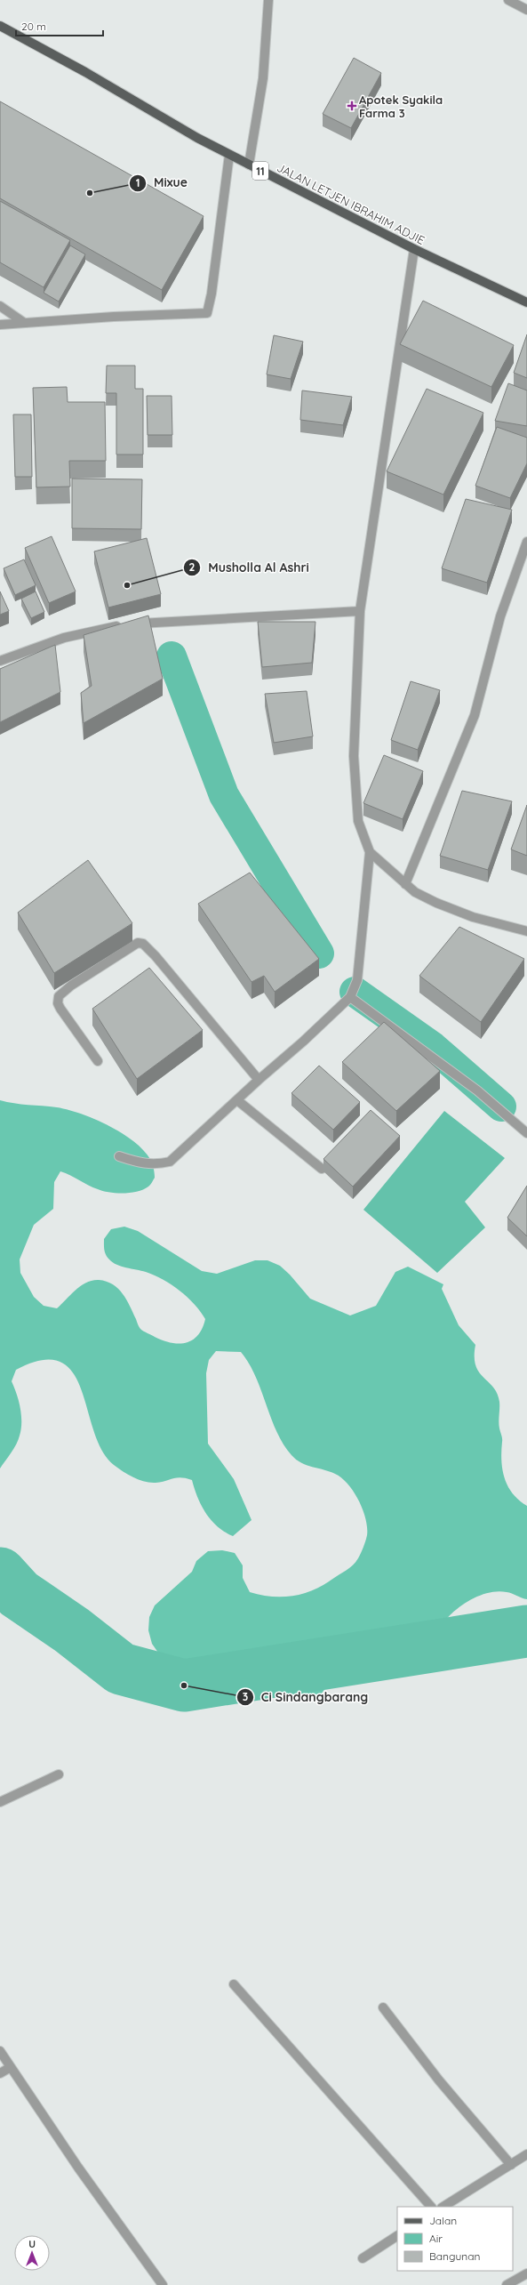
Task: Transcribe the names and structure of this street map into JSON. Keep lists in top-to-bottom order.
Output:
{
  "streets": {
    "main road": ["11", "JALAN LETJEN IBRAHIM ADJIE"]
  },
  "places": {
    "health": ["Apotek Syakila Farma 3"],
    "other": ["Mixue", "Musholla Al Ashri", "Ci Sindangbarang"]
  },
  "legend": ["Jalan", "Air", "Bangunan"],
  "scale_bar": "20 m",
  "north": "top"
}
